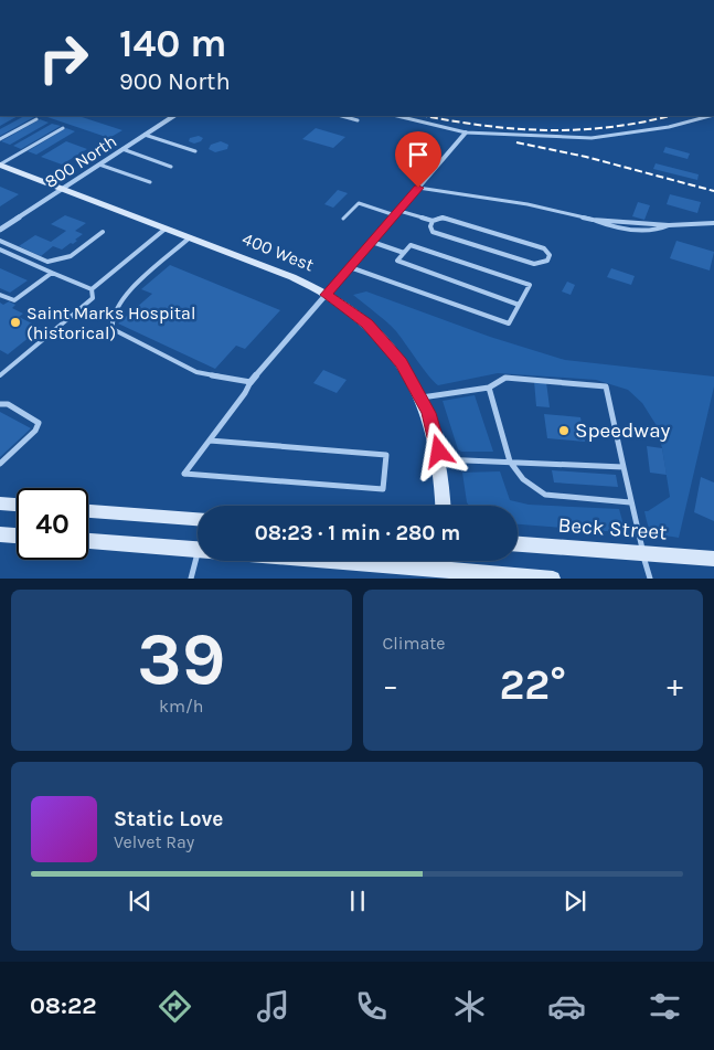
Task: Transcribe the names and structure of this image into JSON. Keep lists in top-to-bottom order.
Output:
{
  "streets": {
    "street": ["800 North", "400 West", "Beck Street"]
  },
  "crossings": [
    ["800 North", "400 West"]
  ],
  "places": ["Saint Marks Hospital (historical)", "Speedway"],
  "page": {
    "turn": ["140 m", "900 North"],
    "limit": "40",
    "trip": "08:23 · 1 min · 280 m",
    "tile": [
      ["39", "km/h"],
      "Climate"
    ],
    "heat": ["−", "22°", "+"],
    "song": ["Static Love", "Velvet Ray"],
    "tabs": "08:22"
  }
}
